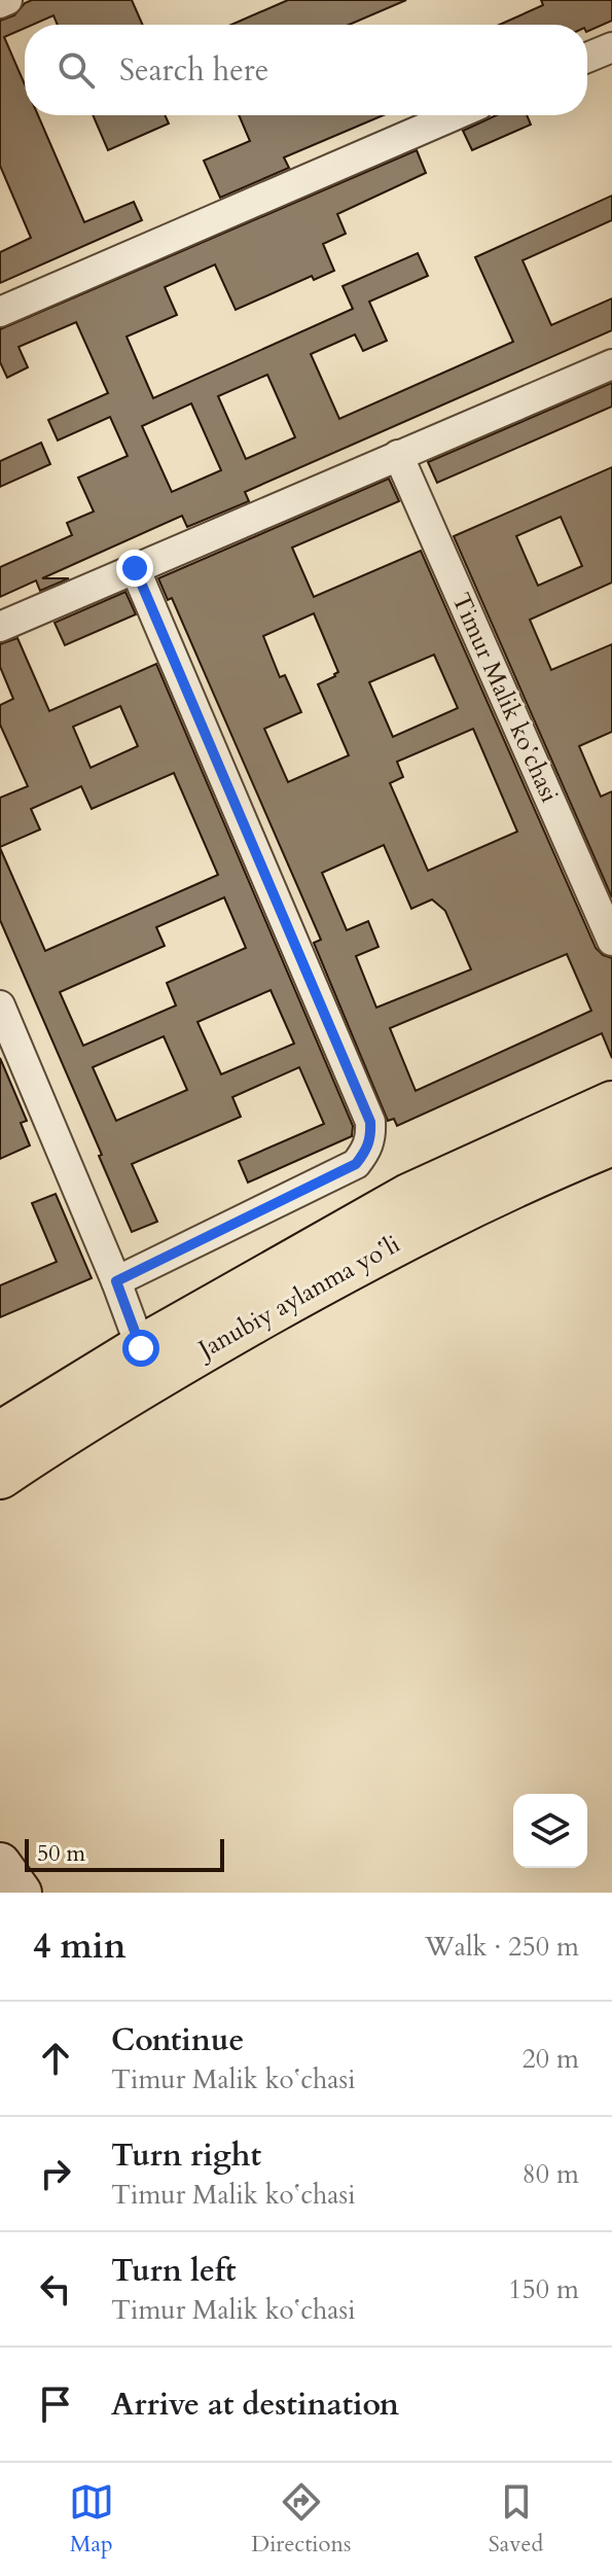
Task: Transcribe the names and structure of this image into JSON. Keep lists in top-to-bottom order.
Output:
{
  "streets": {
    "highway": ["Janubiy aylanma yoʻli"],
    "street": ["Timur Malik koʻchasi"]
  },
  "scale_bar": "50 m",
  "page": {
    "search": "Search here",
    "scale": "50 m",
    "heading": ["4 min", "Walk · 250 m"],
    "list": [
      ["Continue", "Timur Malik koʻchasi", "20 m"],
      ["Turn right", "Timur Malik koʻchasi", "80 m"],
      ["Turn left", "Timur Malik koʻchasi", "150 m"],
      "Arrive at destination"
    ],
    "nav": ["Map", "Directions", "Saved"]
  }
}
